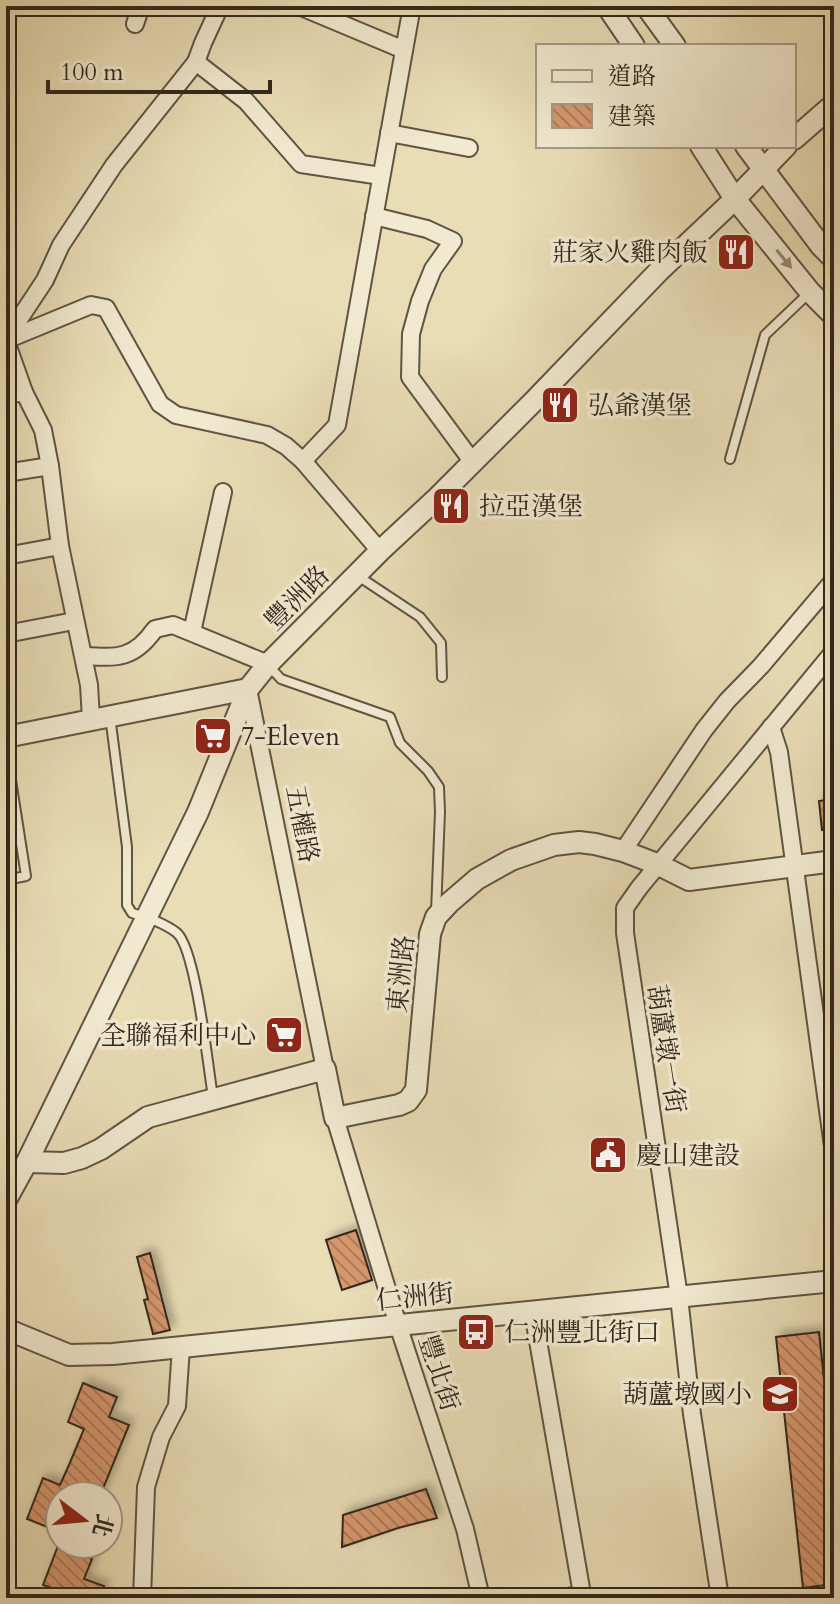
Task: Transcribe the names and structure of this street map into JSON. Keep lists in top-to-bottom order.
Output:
{
  "streets": {
    "street": [
      "豐洲路",
      "五權路",
      "東洲路",
      "葫蘆墩一街",
      "仁洲街",
      "豐北街"
    ]
  },
  "crossings": [
    ["豐洲路", "五權路"],
    ["五權路", "東洲路"],
    ["五權路", "豐北街"],
    ["東洲路", "葫蘆墩一街"],
    ["東洲路", "豐北街"],
    ["葫蘆墩一街", "仁洲街"],
    ["仁洲街", "豐北街"]
  ],
  "places": {
    "restaurant": ["莊家火雞肉飯", "弘爺漢堡", "拉亞漢堡"],
    "supermarket": ["7-Eleven", "全聯福利中心"],
    "public building": ["慶山建設"],
    "bus stop": ["仁洲豐北街口"],
    "school or university": ["葫蘆墩國小"]
  },
  "legend": ["道路", "建築"],
  "scale_bar": "100 m",
  "north": "right"
}
